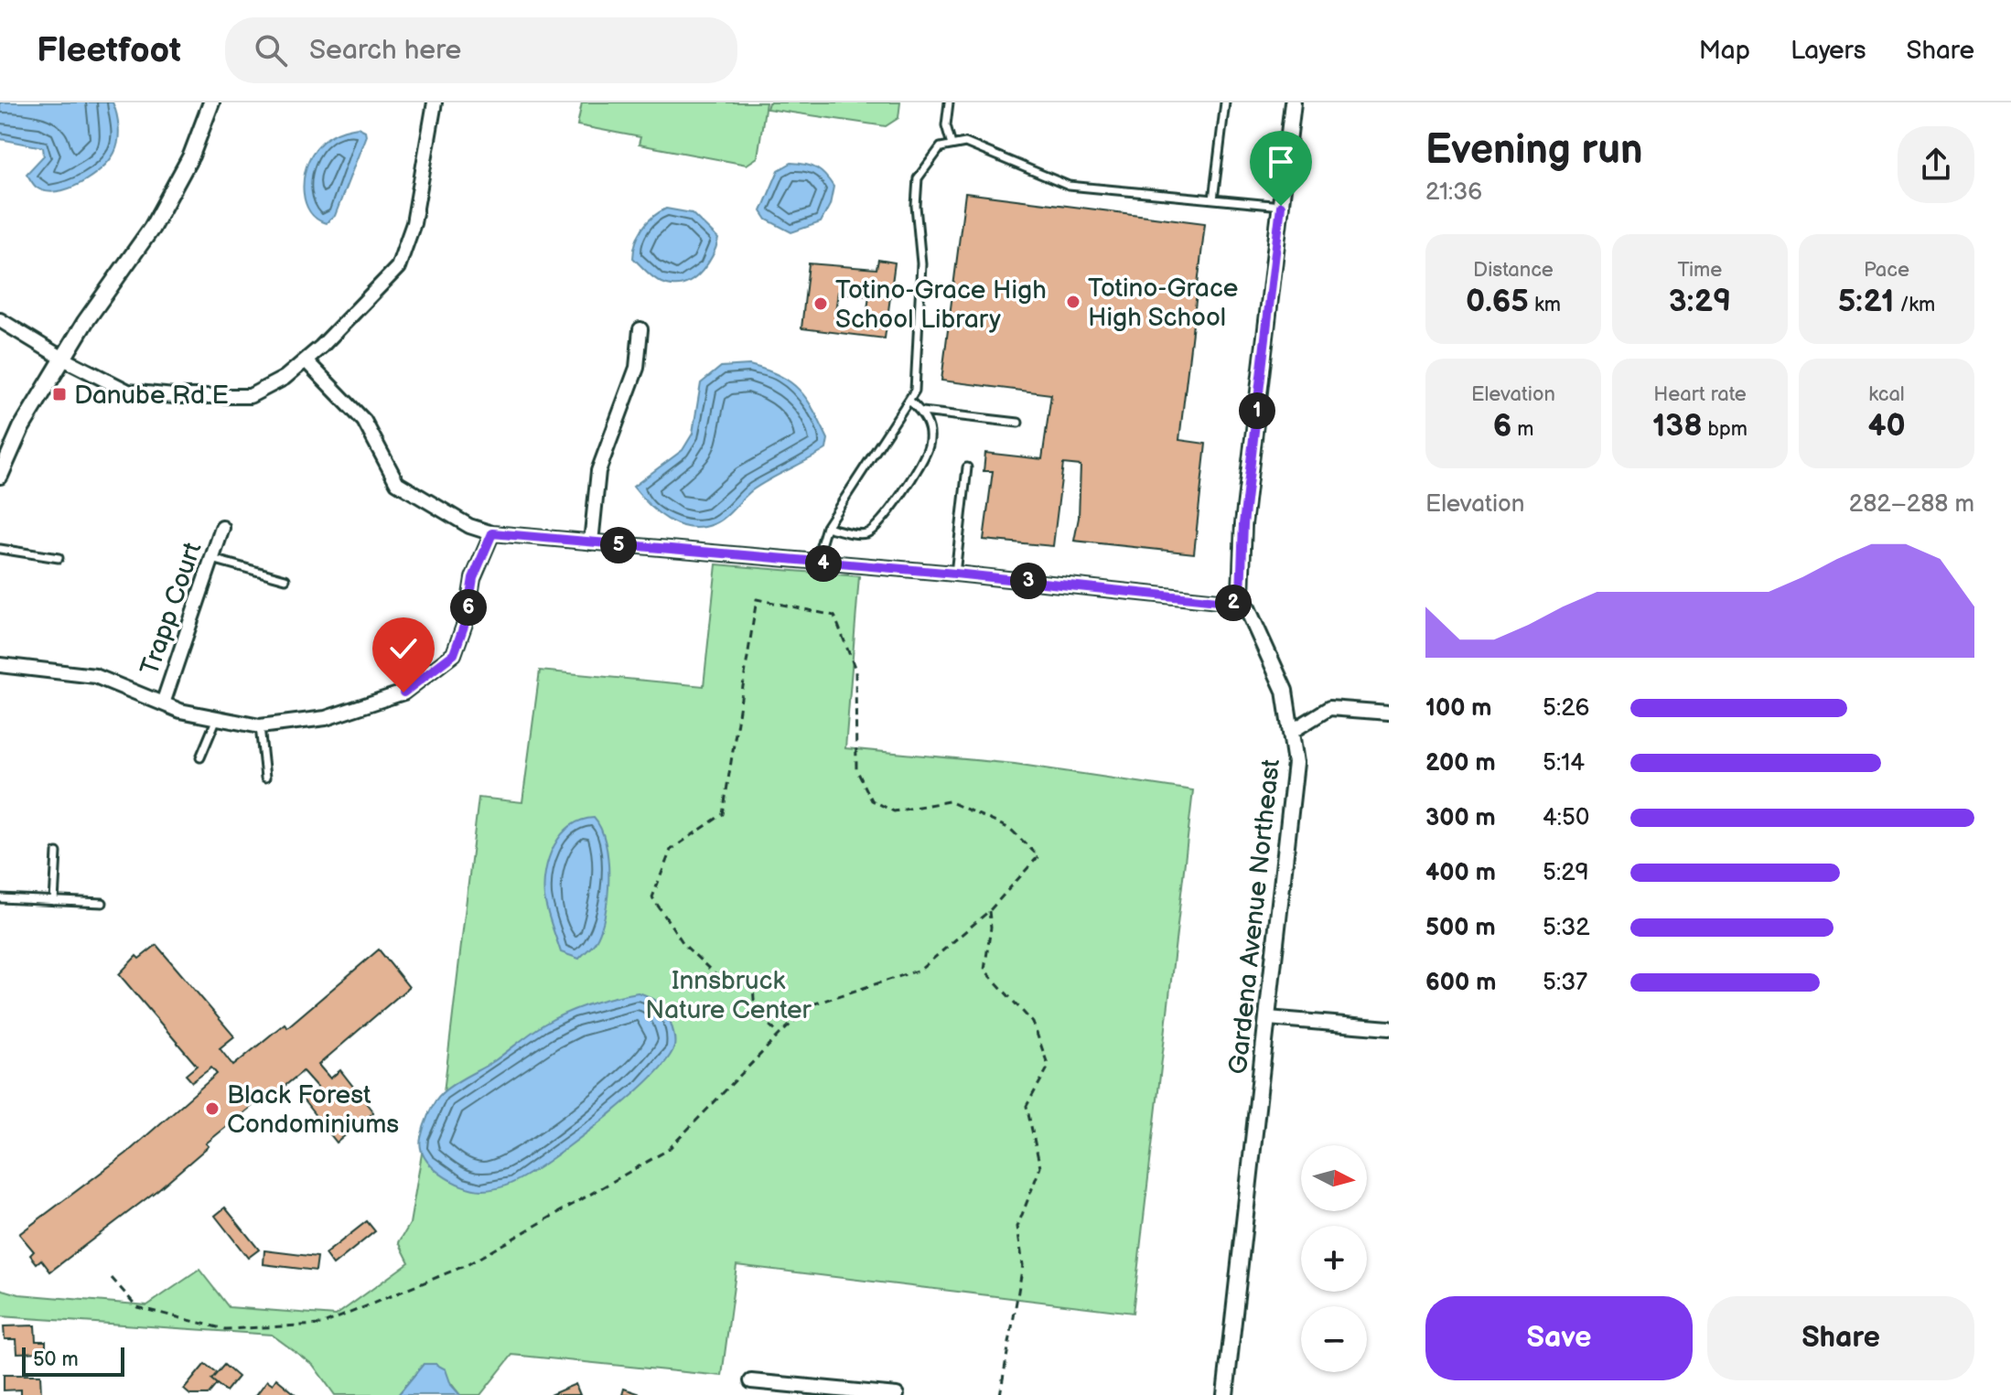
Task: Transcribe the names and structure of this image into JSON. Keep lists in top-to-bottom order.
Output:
{
  "streets": {
    "street": ["Trapp Court", "Gardena Avenue Northeast"]
  },
  "parks": ["Innsbruck Nature Center"],
  "places": {
    "other": ["Totino-Grace High School", "Totino-Grace High School Library", "Black Forest Condominiums"],
    "transit": ["Danube Rd E"]
  },
  "scale_bar": "50 m",
  "north": "right",
  "page": {
    "header": "Fleetfoot",
    "search": "Search here",
    "nav": ["Map", "Layers", "Share"],
    "heading": ["Evening run", "21:36"],
    "stats": [
      ["Distance", "0.65 km"],
      ["Time", "3:29"],
      ["Pace", "5:21 /km"],
      ["Elevation", "6 m"],
      ["Heart rate", "138 bpm"],
      ["kcal", "40"]
    ],
    "pins": [
      "1",
      "5",
      "4",
      "3",
      "2",
      "6"
    ],
    "chart": ["Elevation", "282–288 m"],
    "list": [
      {
        "name": "100 m",
        "note": "5:26"
      },
      {
        "name": "200 m",
        "note": "5:14"
      },
      {
        "name": "300 m",
        "note": "4:50"
      },
      {
        "name": "400 m",
        "note": "5:29"
      },
      {
        "name": "500 m",
        "note": "5:32"
      },
      {
        "name": "600 m",
        "note": "5:37"
      }
    ],
    "map_buttons": ["+", "−"],
    "buttons": ["Save", "Share"],
    "scale": "50 m"
  }
}
